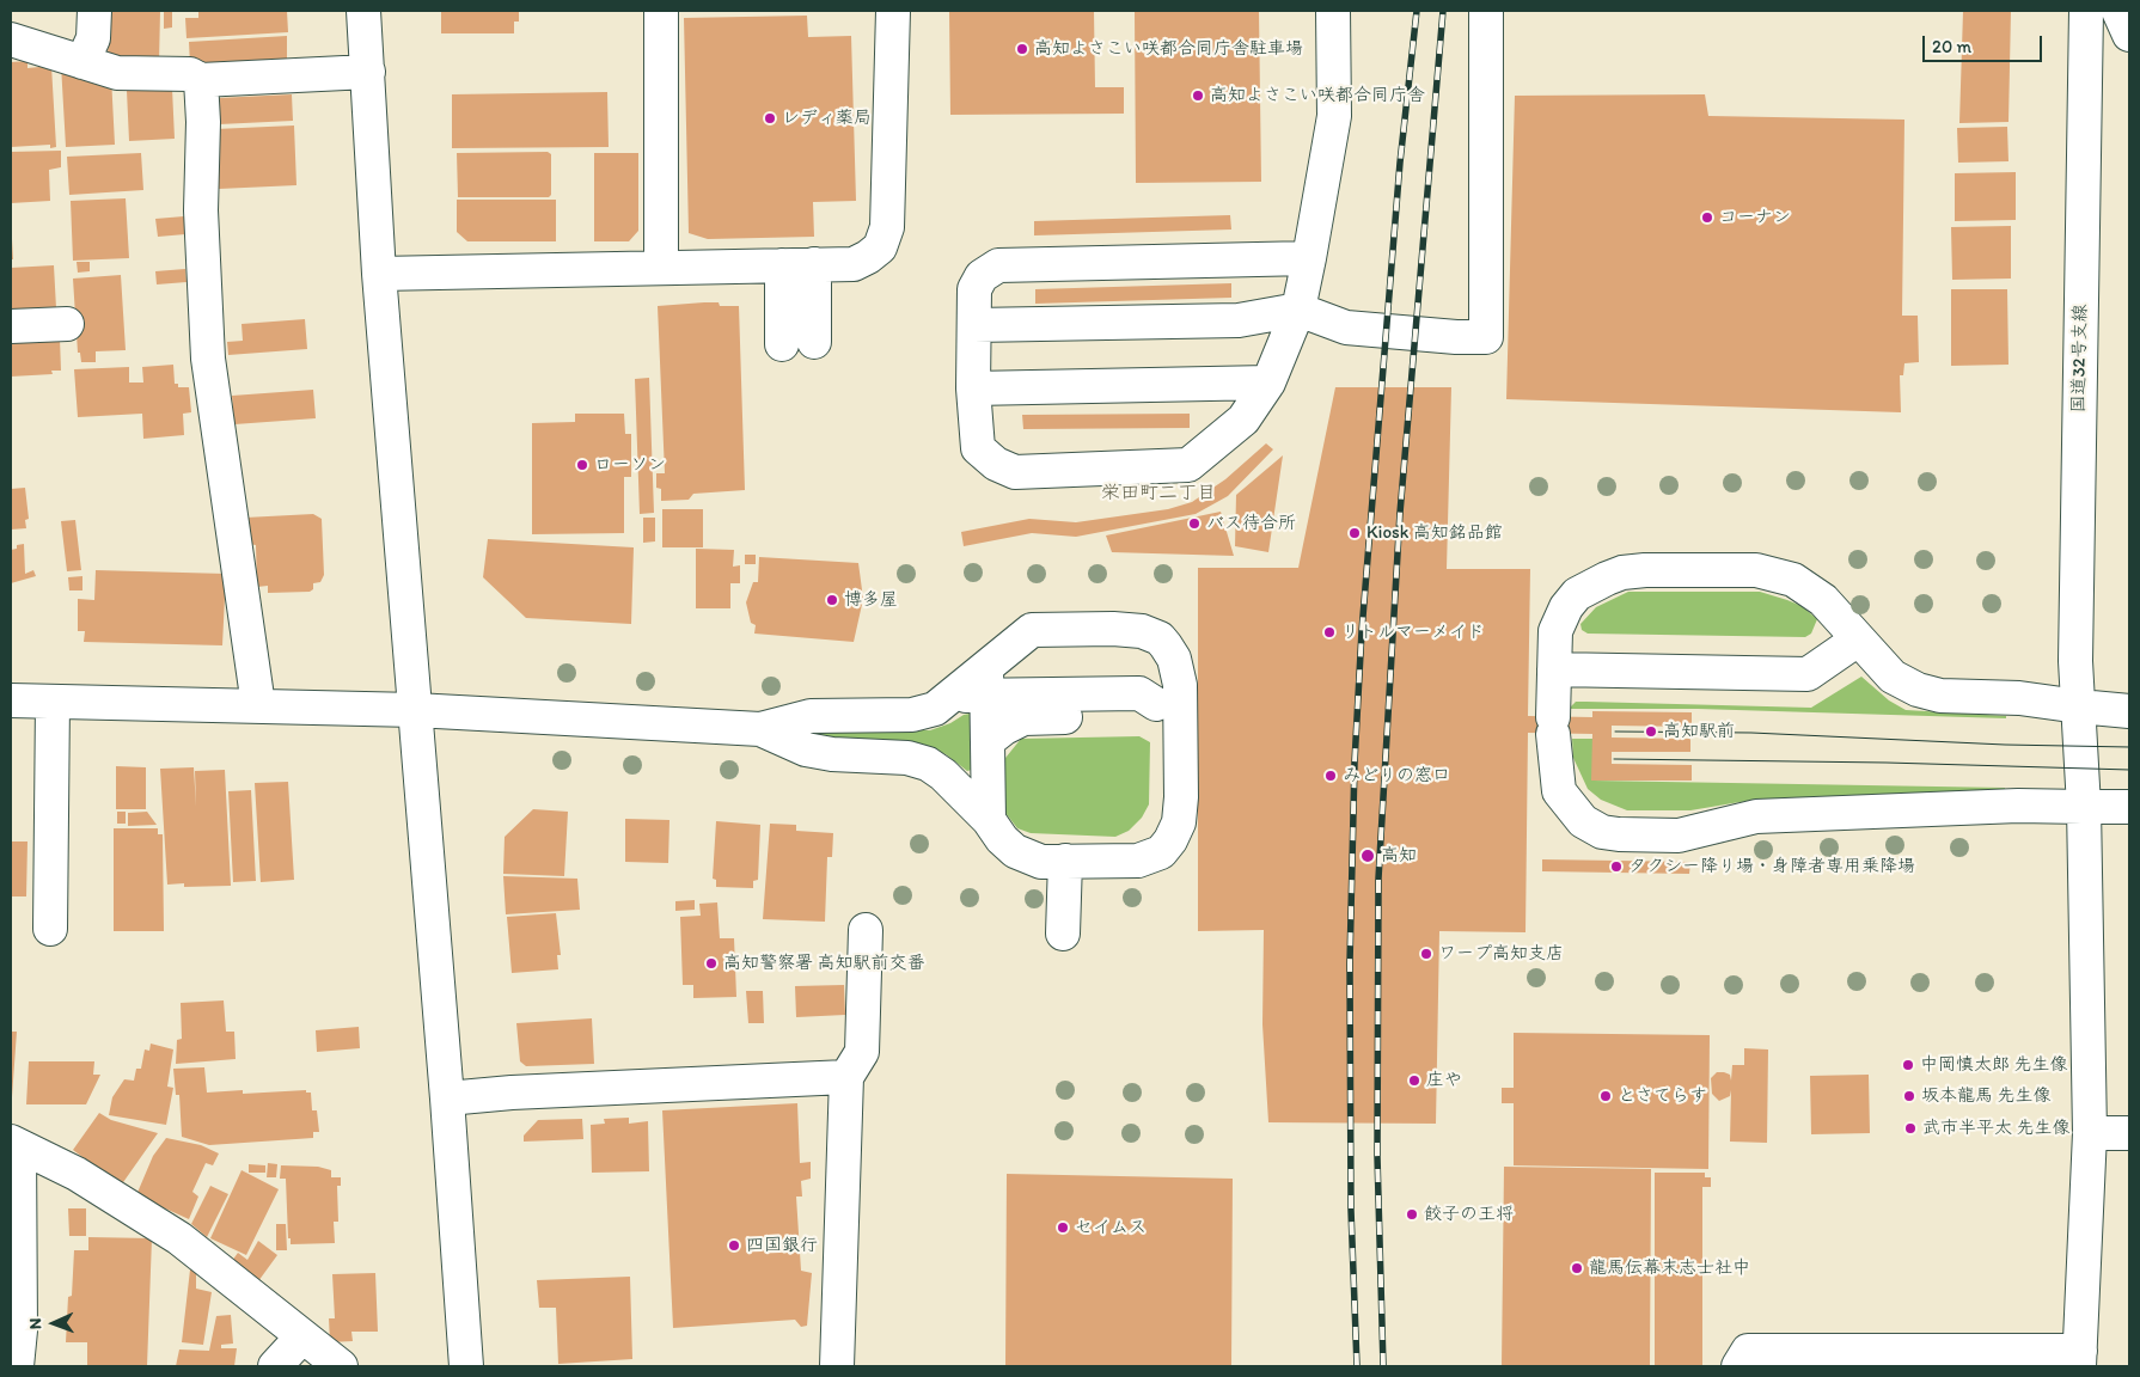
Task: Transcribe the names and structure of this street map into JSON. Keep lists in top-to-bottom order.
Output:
{
  "streets": {
    "main road": ["国道32号支線"]
  },
  "districts": ["栄田町二丁目"],
  "places": [
    "高知よさこい咲都合同庁舎駐車場",
    "高知よさこい咲都合同庁舎",
    "レディ薬局",
    "コーナン",
    "ローソン",
    "バス待合所",
    "Kiosk 高知銘品館",
    "博多屋",
    "リトルマーメイド",
    "高知駅前",
    "みどりの窓口",
    "高知",
    "タクシー降り場・身障者専用乗降場",
    "ワープ高知支店",
    "高知警察署 高知駅前交番",
    "中岡慎太郎 先生像",
    "庄や",
    "とさてらす",
    "坂本龍馬 先生像",
    "武市半平太 先生像",
    "餃子の王将",
    "セイムス",
    "四国銀行",
    "龍馬伝幕末志士社中"
  ],
  "scale_bar": "20 m",
  "north": "left"
}
